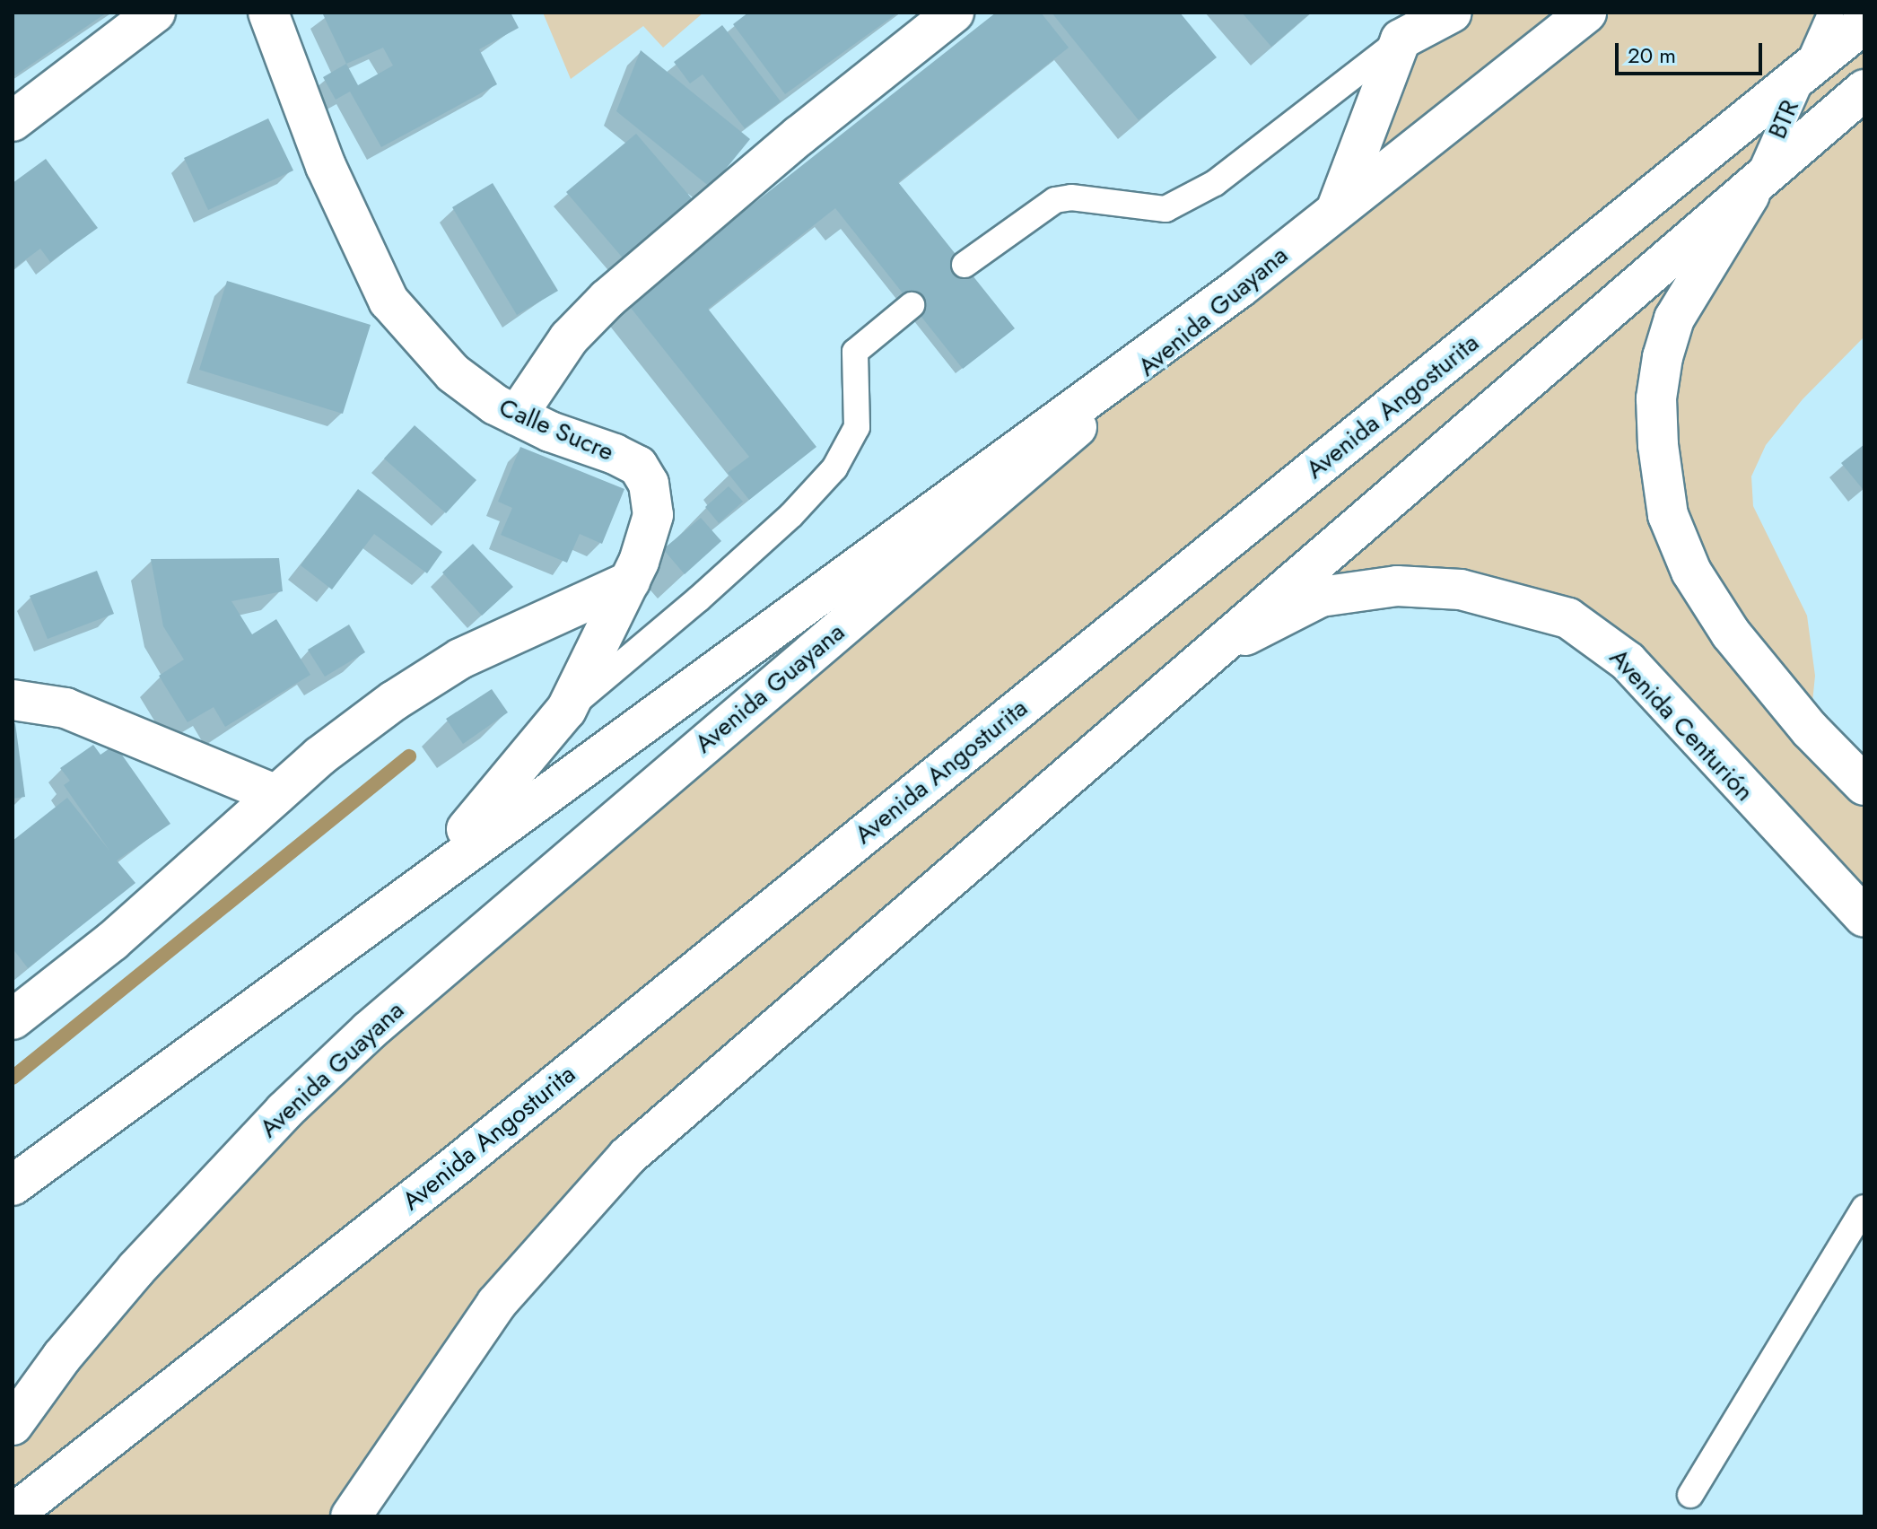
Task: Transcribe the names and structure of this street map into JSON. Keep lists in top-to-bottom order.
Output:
{
  "streets": {
    "main road": [
      "Avenida Guayana",
      "Avenida Angosturita",
      "Calle Sucre",
      "Avenida Centurión"
    ],
    "lane": ["BTR"]
  },
  "crossings": [
    ["BTR", "Avenida Angosturita"]
  ],
  "scale_bar": "20 m"
}
